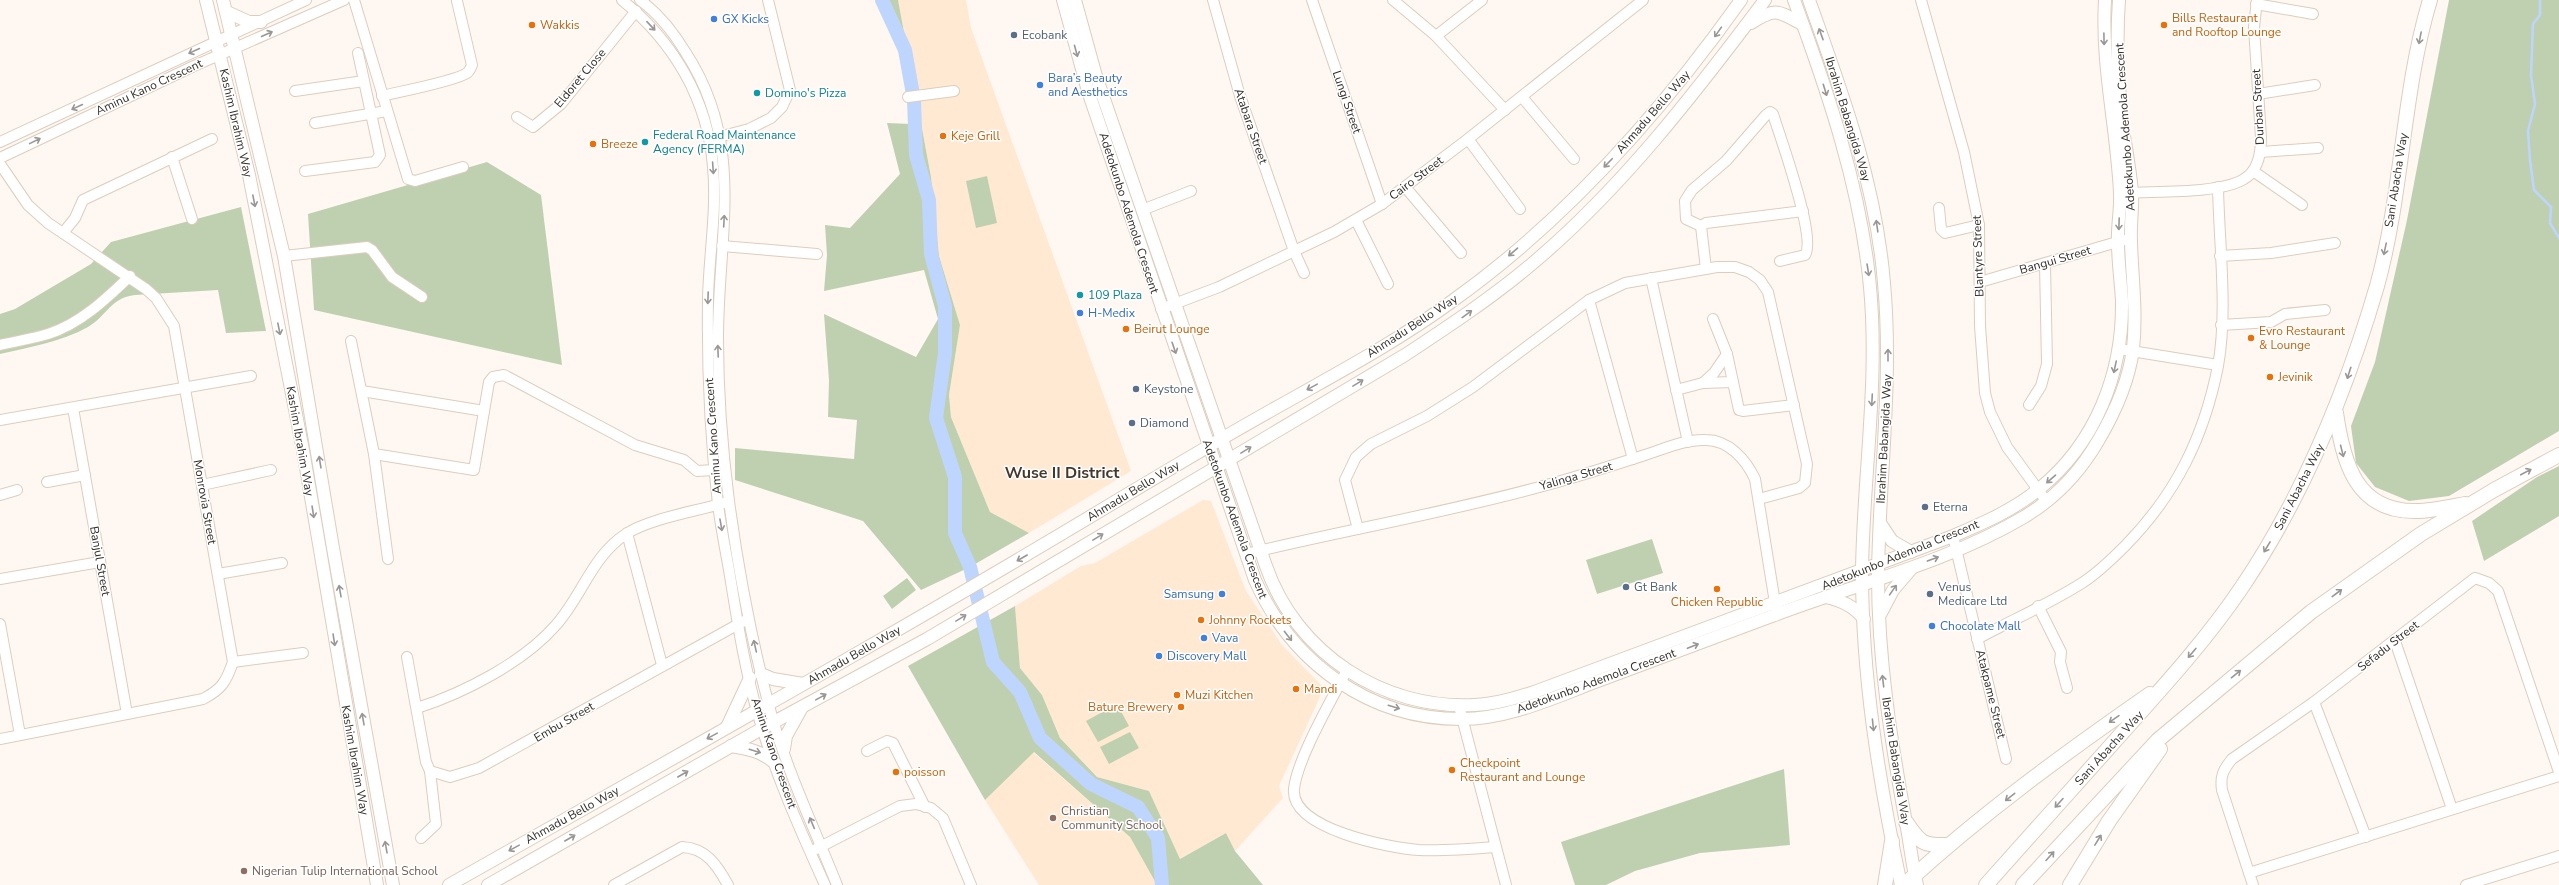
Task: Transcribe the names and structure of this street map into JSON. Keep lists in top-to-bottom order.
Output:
{
  "streets": {
    "highway": ["Sani Abacha Way"],
    "main road": [
      "Ahmadu Bello Way",
      "Ibrahim Babangida Way",
      "Kashim Ibrahim Way",
      "Adetokunbo Ademola Crescent"
    ],
    "street": [
      "Eldoret Close",
      "Aminu Kano Crescent",
      "Lungi Street",
      "Durban Street",
      "Atabara Street",
      "Cairo Street",
      "Blantyre Street",
      "Bangui Street",
      "Yalinga Street",
      "Monrovia Street",
      "Banjul Street",
      "Sefadu Street",
      "Atakpame Street",
      "Embu Street"
    ]
  },
  "crossings": [
    ["Eldoret Close", "Aminu Kano Crescent"],
    ["Aminu Kano Crescent", "Ahmadu Bello Way"],
    ["Aminu Kano Crescent", "Kashim Ibrahim Way"],
    ["Aminu Kano Crescent", "Embu Street"],
    ["Lungi Street", "Cairo Street"],
    ["Ahmadu Bello Way", "Adetokunbo Ademola Crescent"],
    ["Ibrahim Babangida Way", "Adetokunbo Ademola Crescent"],
    ["Atabara Street", "Cairo Street"],
    ["Adetokunbo Ademola Crescent", "Cairo Street"],
    ["Adetokunbo Ademola Crescent", "Blantyre Street"],
    ["Adetokunbo Ademola Crescent", "Bangui Street"],
    ["Adetokunbo Ademola Crescent", "Yalinga Street"],
    ["Adetokunbo Ademola Crescent", "Atakpame Street"],
    ["Blantyre Street", "Bangui Street"]
  ],
  "districts": ["Wuse II District"],
  "places": [
    "GX Kicks",
    "Wakkis",
    "Bills Restaurant and Rooftop Lounge",
    "Ecobank",
    "Bara’s Beauty and Aesthetics",
    "Domino's Pizza",
    "Keje Grill",
    "Federal Road Maintenance Agency (FERMA)",
    "Breeze",
    "109 Plaza",
    "H-Medix",
    "Beirut Lounge",
    "Evro Restaurant & Lounge",
    "Jevinik",
    "Keystone",
    "Diamond",
    "Eterna",
    "Gt Bank",
    "Chicken Republic",
    "Samsung",
    "Venus Medicare Ltd",
    "Johnny Rockets",
    "Chocolate Mall",
    "Vava",
    "Discovery Mall",
    "Mandi",
    "Muzi Kitchen",
    "Bature Brewery",
    "Checkpoint Restaurant and Lounge",
    "poisson",
    "Christian Community School",
    "Nigerian Tulip International School"
  ]
}
